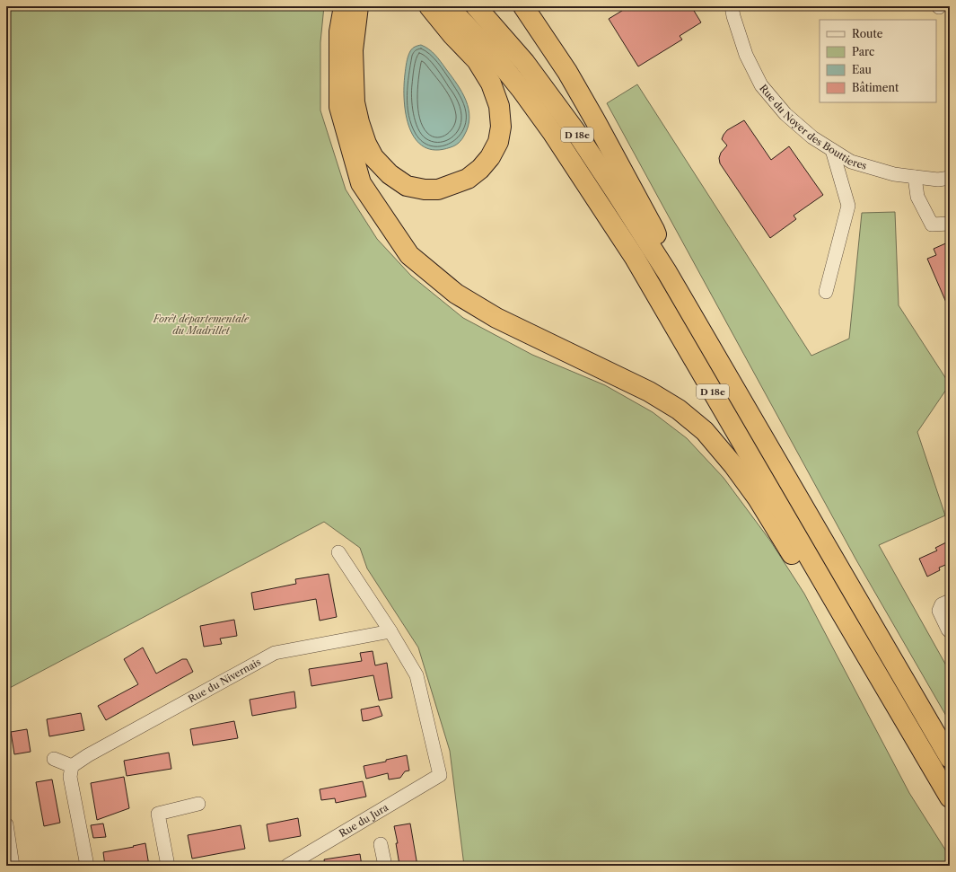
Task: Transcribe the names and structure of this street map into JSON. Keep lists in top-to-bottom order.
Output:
{
  "streets": {
    "highway": ["D 18e"],
    "street": ["Rue du Noyer des Bouttieres", "Rue du Nivernais", "Rue du Jura"]
  },
  "crossings": [
    ["Rue du Nivernais", "Rue du Jura"]
  ],
  "parks": ["Forêt départementale du Madrillet"],
  "legend": [
    "Route",
    "Parc",
    "Eau",
    "Bâtiment"
  ]
}
